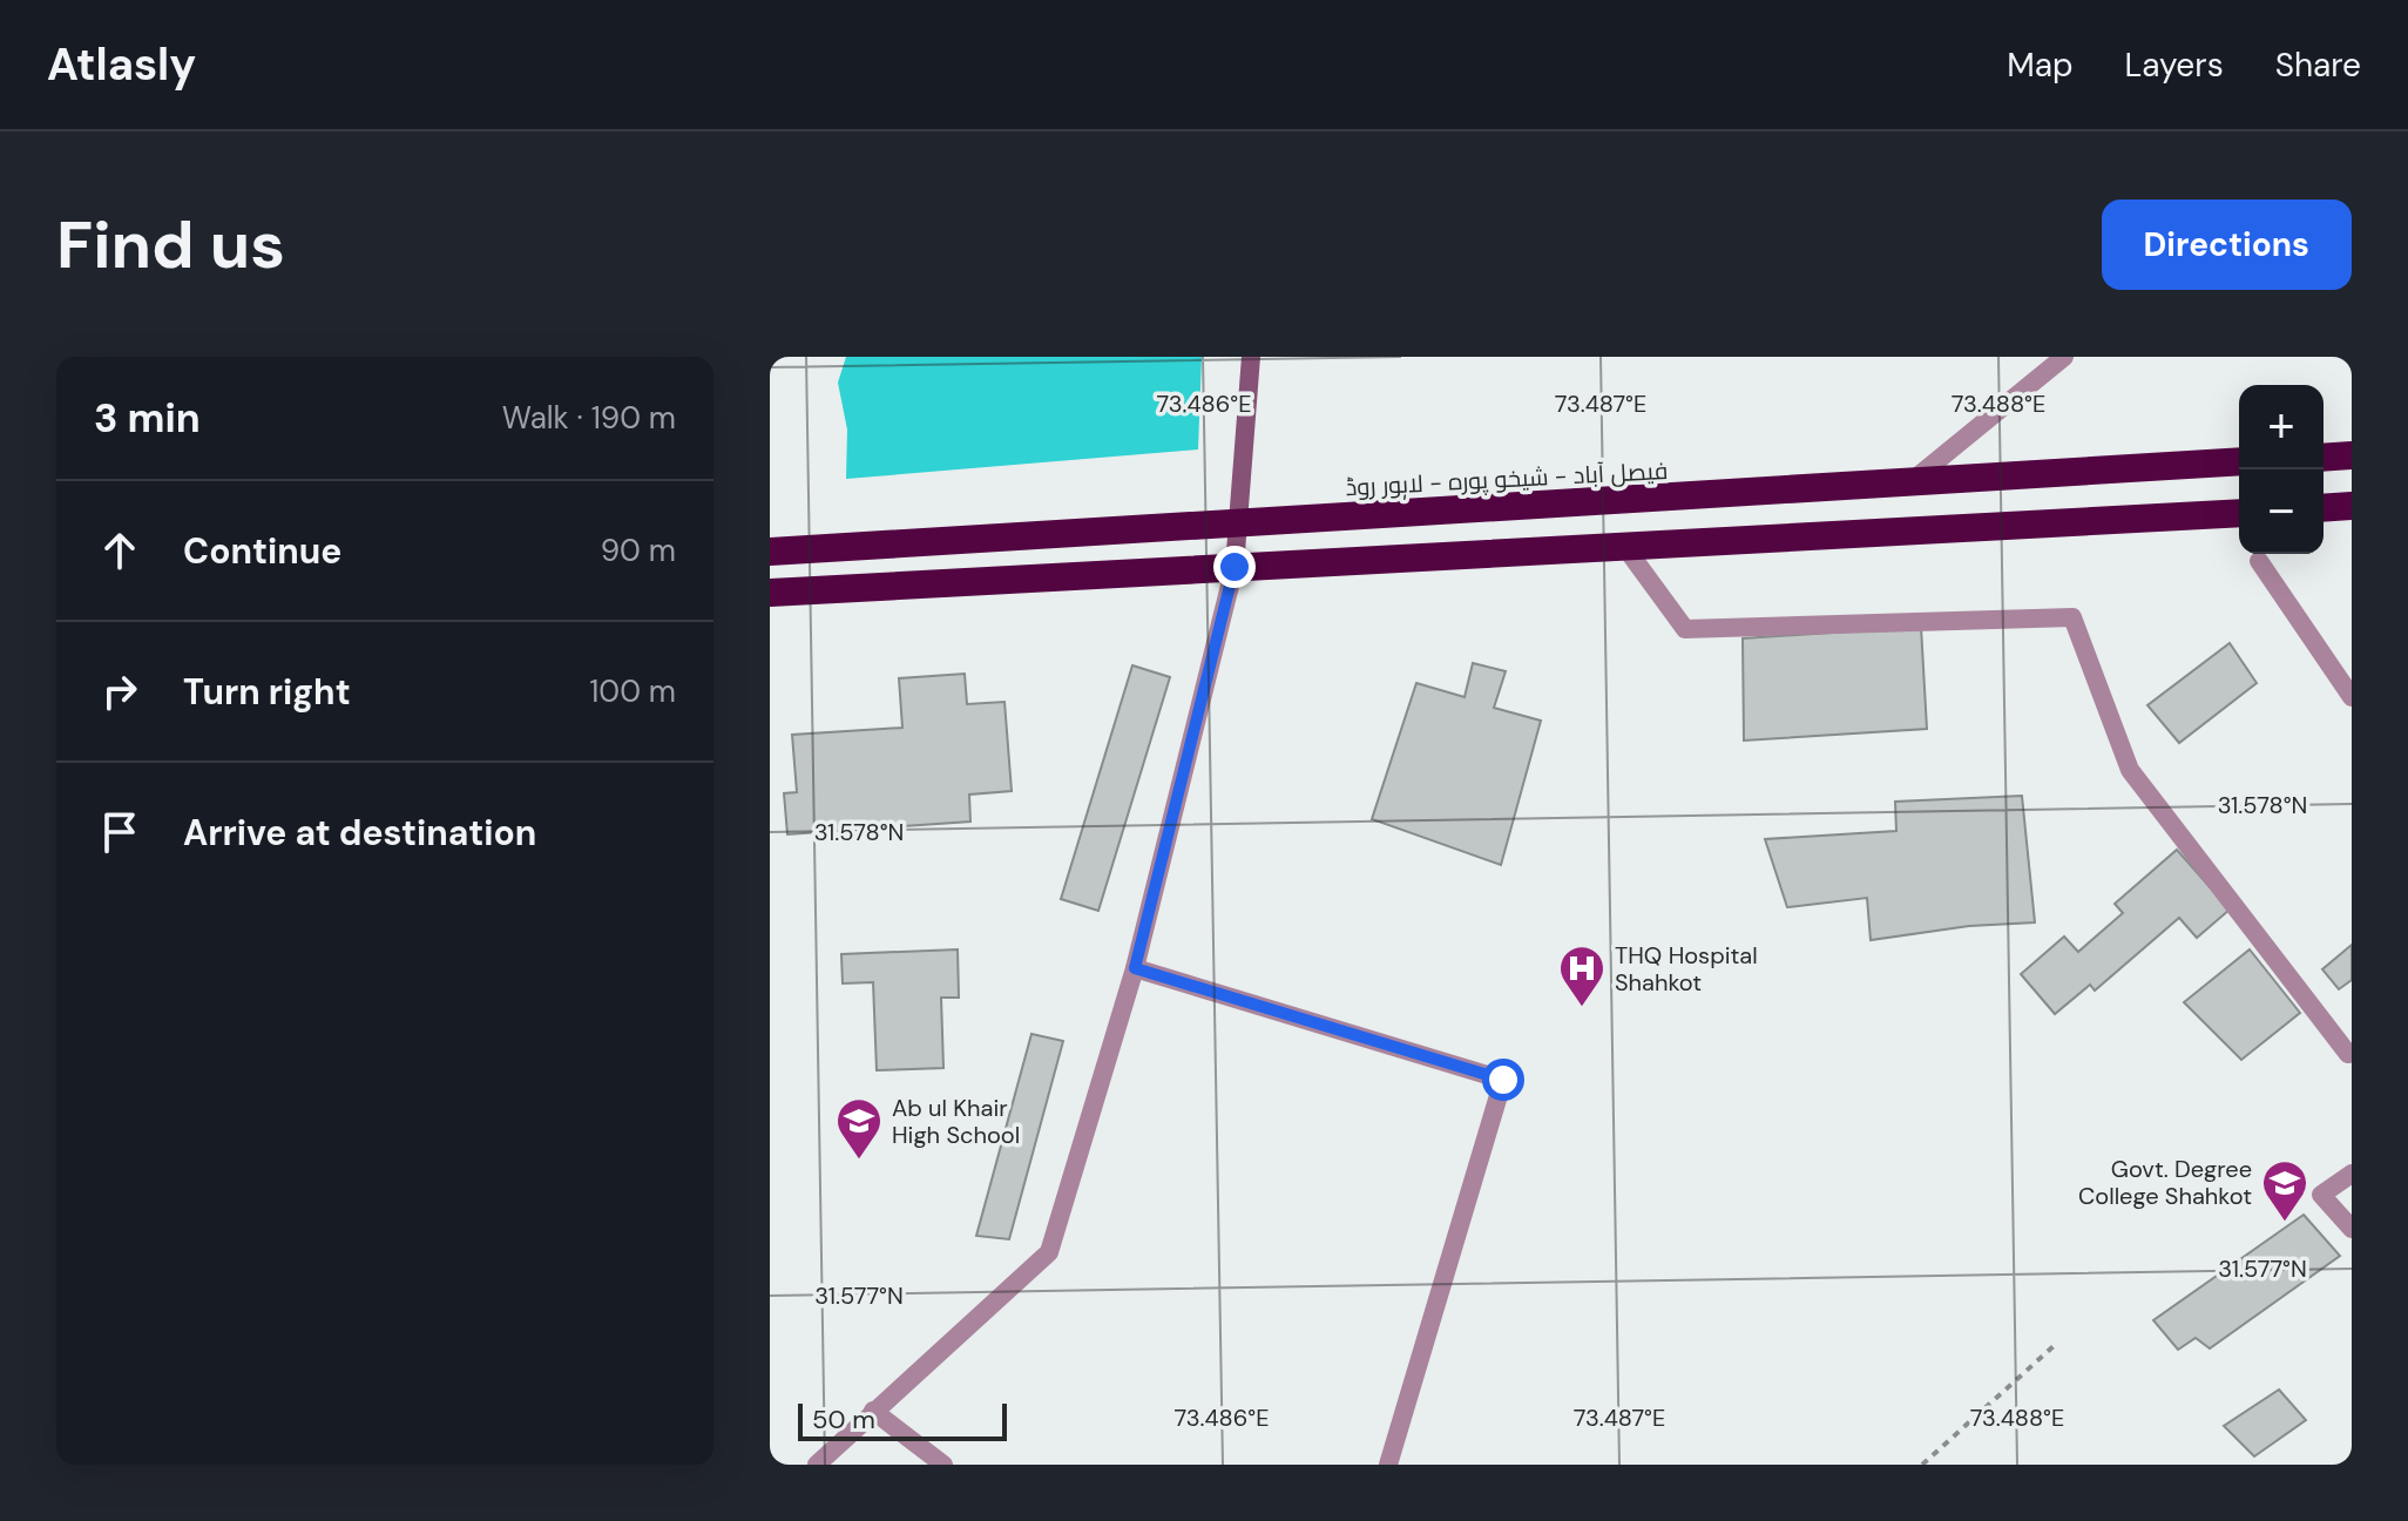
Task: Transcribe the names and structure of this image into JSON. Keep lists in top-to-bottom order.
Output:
{
  "streets": {
    "highway": ["فیصل آباد - شیخو پورہ - لاہور روڈ"]
  },
  "places": {
    "hospital": ["THQ Hospital Shahkot"],
    "school or university": ["Ab ul Khair High School", "Govt. Degree College Shahkot"]
  },
  "scale_bar": "50 m",
  "page": {
    "header": "Atlasly",
    "nav": ["Map", "Layers", "Share"],
    "buttons": "Directions",
    "title": "Find us",
    "heading": ["3 min", "Walk · 190 m"],
    "map_buttons": ["+", "−"],
    "list": [
      ["Continue", "90 m"],
      ["Turn right", "100 m"],
      "Arrive at destination"
    ],
    "scale": "50 m"
  },
  "coordinates": [
    "73.486°E",
    "73.487°E",
    "73.488°E",
    "31.578°N",
    "31.577°N"
  ]
}
